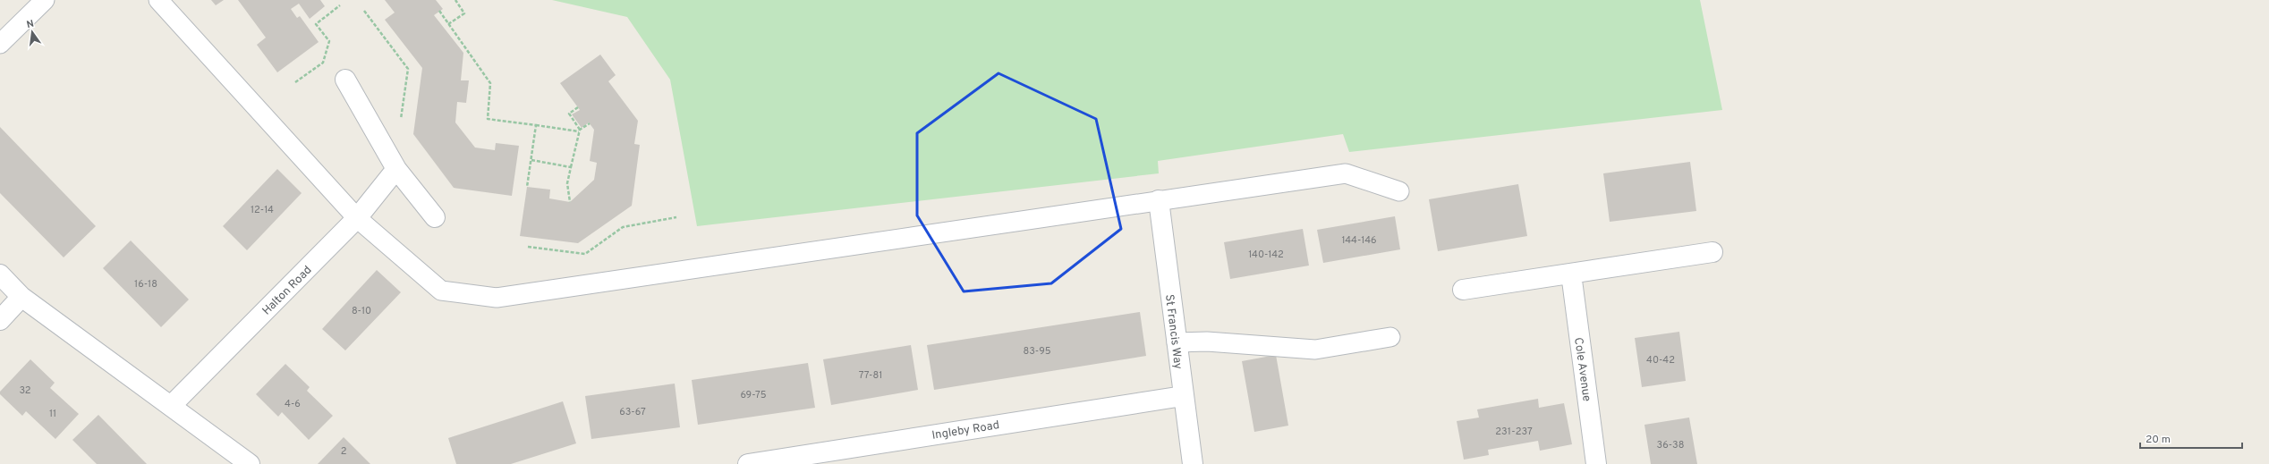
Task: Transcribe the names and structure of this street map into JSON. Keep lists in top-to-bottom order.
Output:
{
  "streets": {
    "street": [
      "Halton Road",
      "St Francis Way",
      "Cole Avenue",
      "Ingleby Road"
    ]
  },
  "crossings": [
    ["St Francis Way", "Ingleby Road"]
  ],
  "house_numbers": [
    "12-14",
    "144-146",
    "140-142",
    "16-18",
    "8-10",
    "83-95",
    "40-42",
    "77-81",
    "32",
    "69-75",
    "4-6",
    "63-67",
    "11",
    "231-237",
    "36-38",
    "2"
  ],
  "scale_bar": "20 m",
  "north": "top"
}
